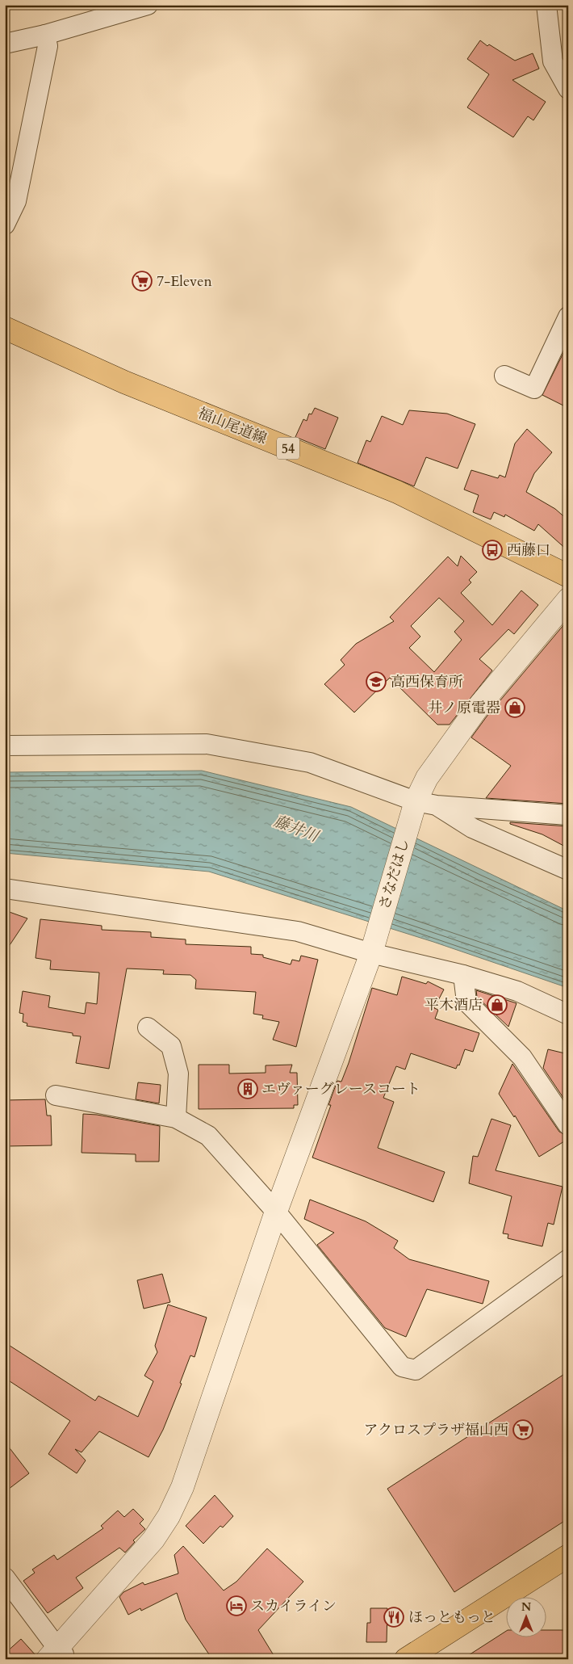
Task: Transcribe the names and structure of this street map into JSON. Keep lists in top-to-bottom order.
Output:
{
  "streets": {
    "main road": ["福山尾道線", "54"],
    "street": ["さなだはし"]
  },
  "water": ["藤井川"],
  "places": {
    "supermarket": ["7-Eleven", "アクロスプラザ福山西"],
    "bus stop": ["西藤口"],
    "school or university": ["高西保育所"],
    "shop": ["井ノ原電器", "平木酒店"],
    "building": ["エヴァーグレースコート"],
    "hotel": ["スカイライン"],
    "restaurant": ["ほっともっと"]
  },
  "north": "top"
}
